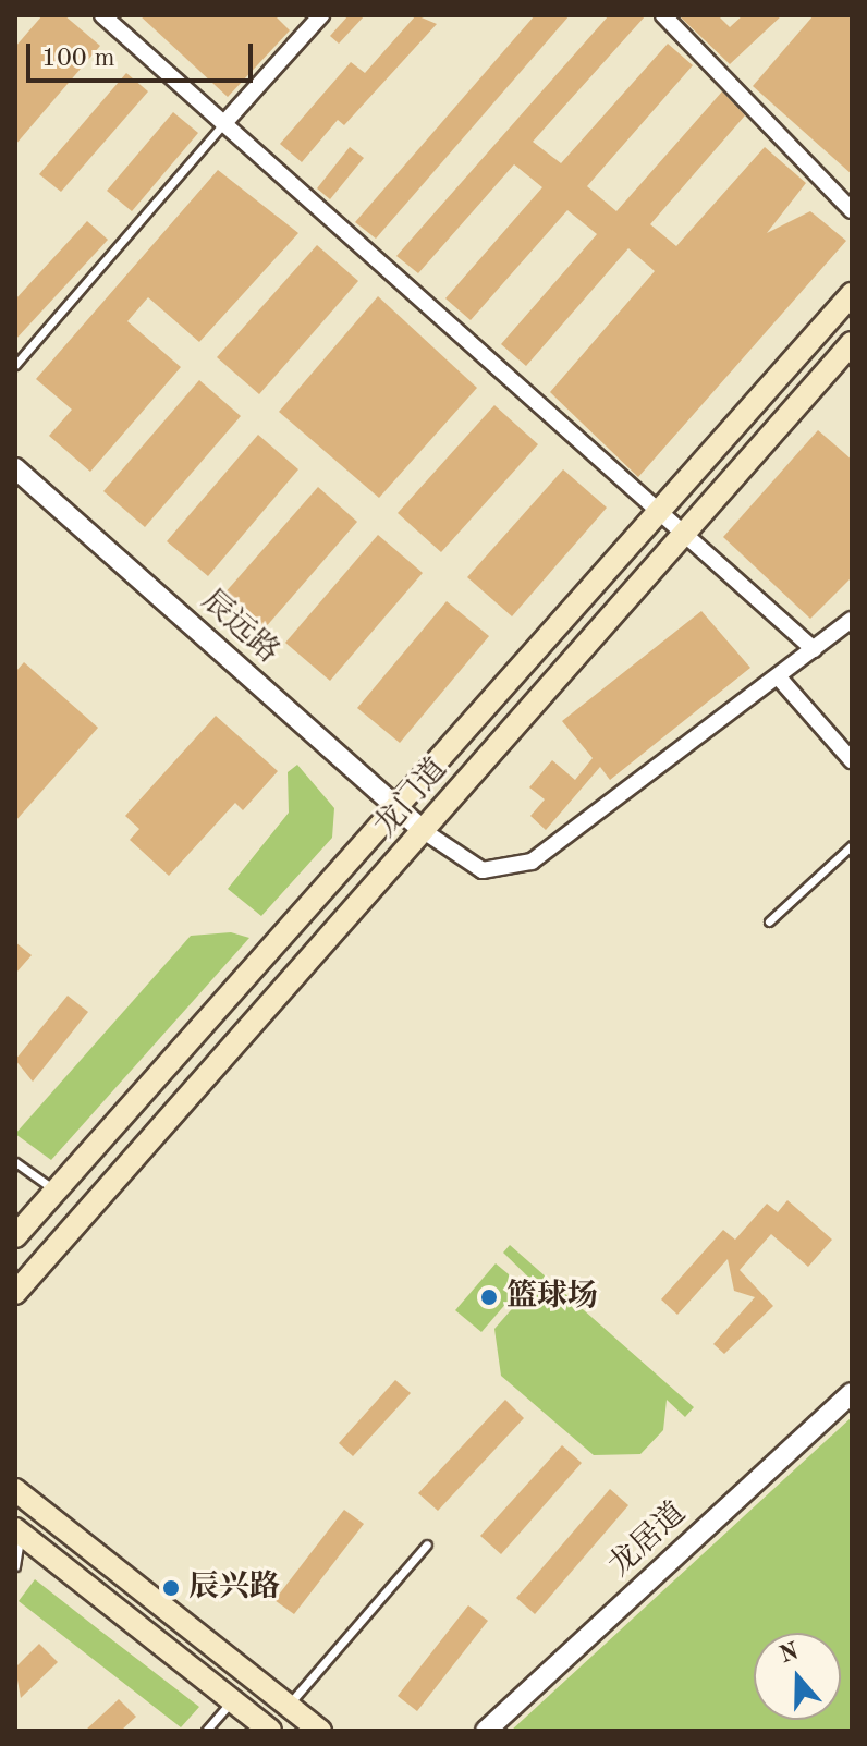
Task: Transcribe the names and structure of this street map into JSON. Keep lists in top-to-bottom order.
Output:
{
  "streets": {
    "main road": ["龙门道"],
    "street": ["辰远路", "龙居道"]
  },
  "crossings": [
    ["辰远路", "龙门道"]
  ],
  "places": ["篮球场", "辰兴路"],
  "scale_bar": "100 m",
  "north": "top"
}
